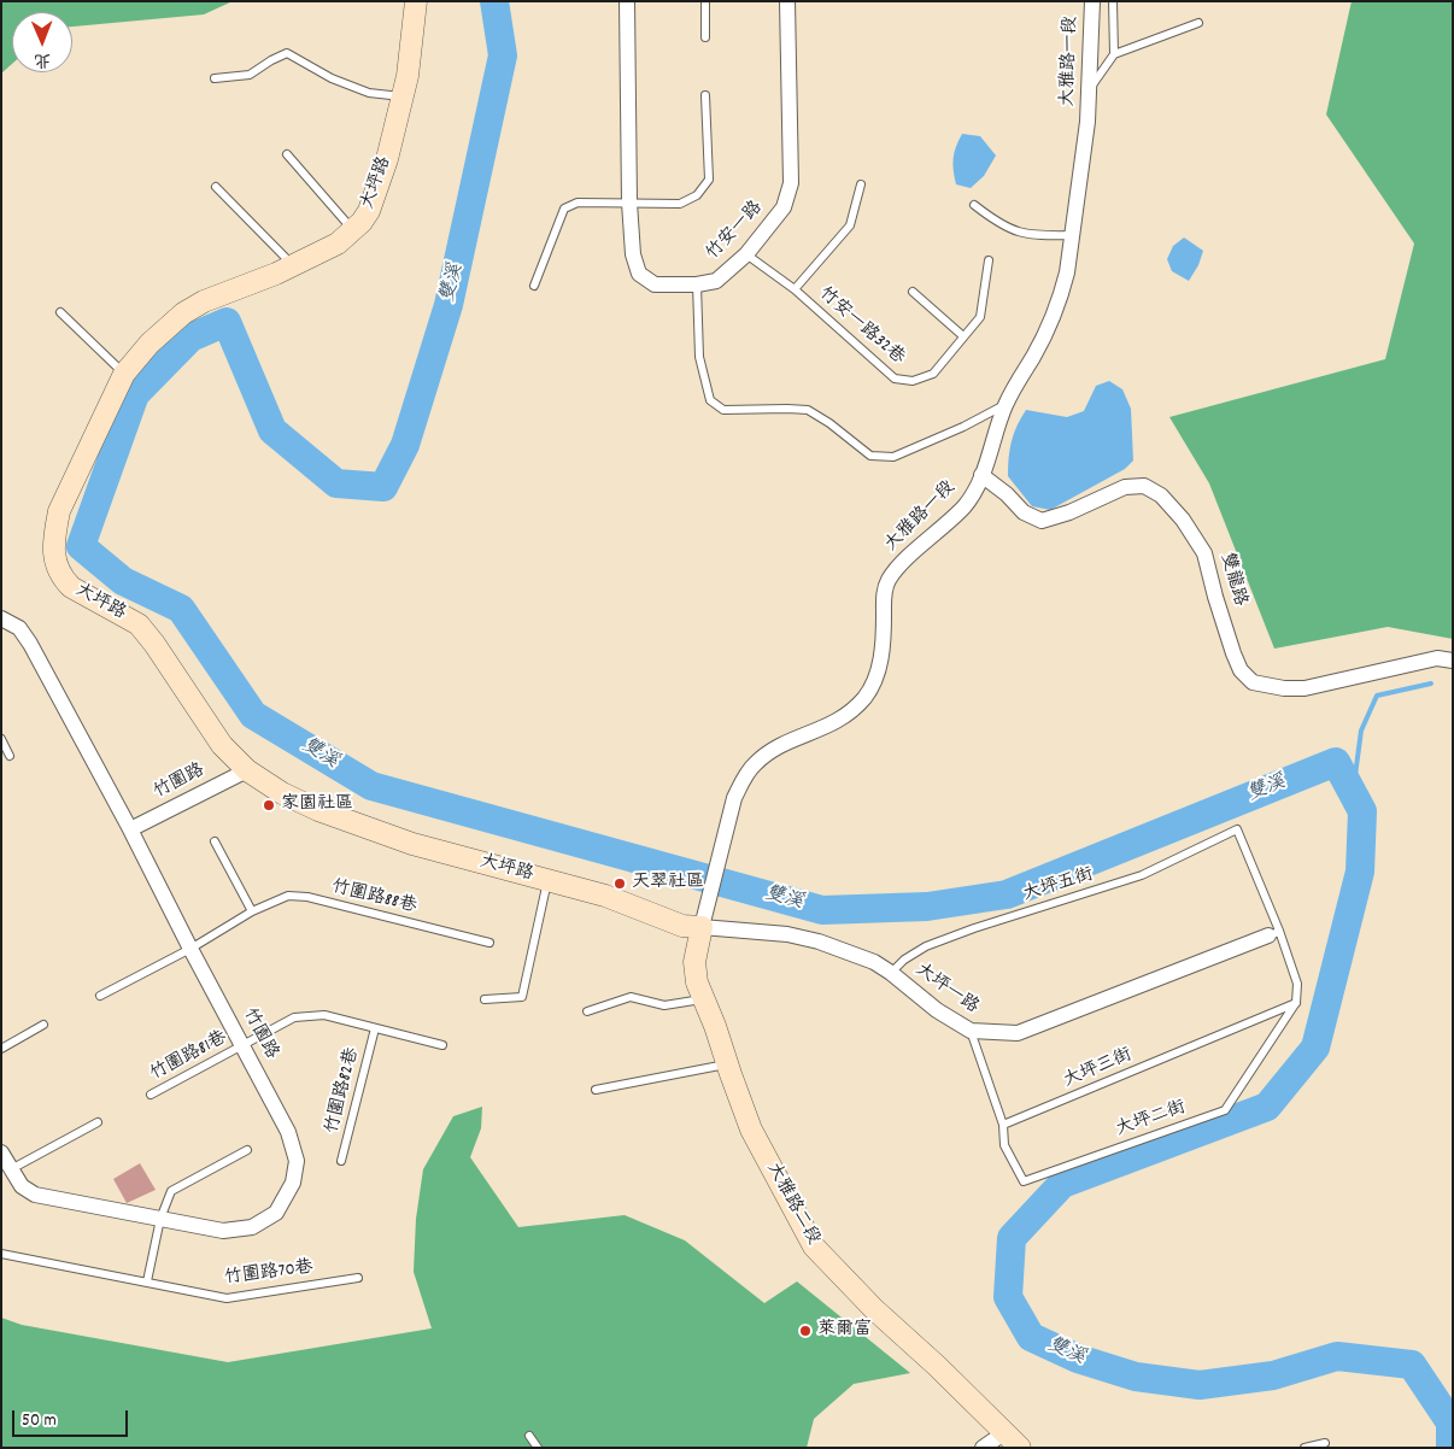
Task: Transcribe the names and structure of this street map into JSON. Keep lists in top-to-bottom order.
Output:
{
  "streets": {
    "street": [
      "大雅路一段",
      "大坪路",
      "竹安一路",
      "雙龍路",
      "竹圍路",
      "大坪一路",
      "竹園路",
      "大雅路二段"
    ],
    "lane": [
      "竹安一路32巷",
      "大坪五街",
      "竹圍路88巷",
      "竹圍路81巷",
      "大坪三街",
      "竹圍路82巷",
      "大坪二街",
      "竹圍路70巷"
    ]
  },
  "crossings": [
    ["大雅路一段", "大坪路"],
    ["大雅路一段", "雙龍路"],
    ["大雅路一段", "大坪一路"],
    ["大雅路一段", "大雅路二段"],
    ["大坪路", "竹圍路"],
    ["大坪路", "大坪一路"],
    ["大坪路", "大雅路二段"],
    ["竹安一路", "竹安一路32巷"],
    ["竹圍路", "竹園路"],
    ["大坪五街", "大坪一路"],
    ["竹圍路88巷", "竹園路"],
    ["大坪一路", "大雅路二段"],
    ["竹園路", "竹圍路81巷"],
    ["竹園路", "竹圍路82巷"],
    ["竹圍路81巷", "竹圍路82巷"],
    ["大坪三街", "大坪二街"]
  ],
  "water": ["雙溪"],
  "places": ["家園社區", "天翠社區", "萊爾富"],
  "scale_bar": "50 m",
  "north": "bottom"
}
